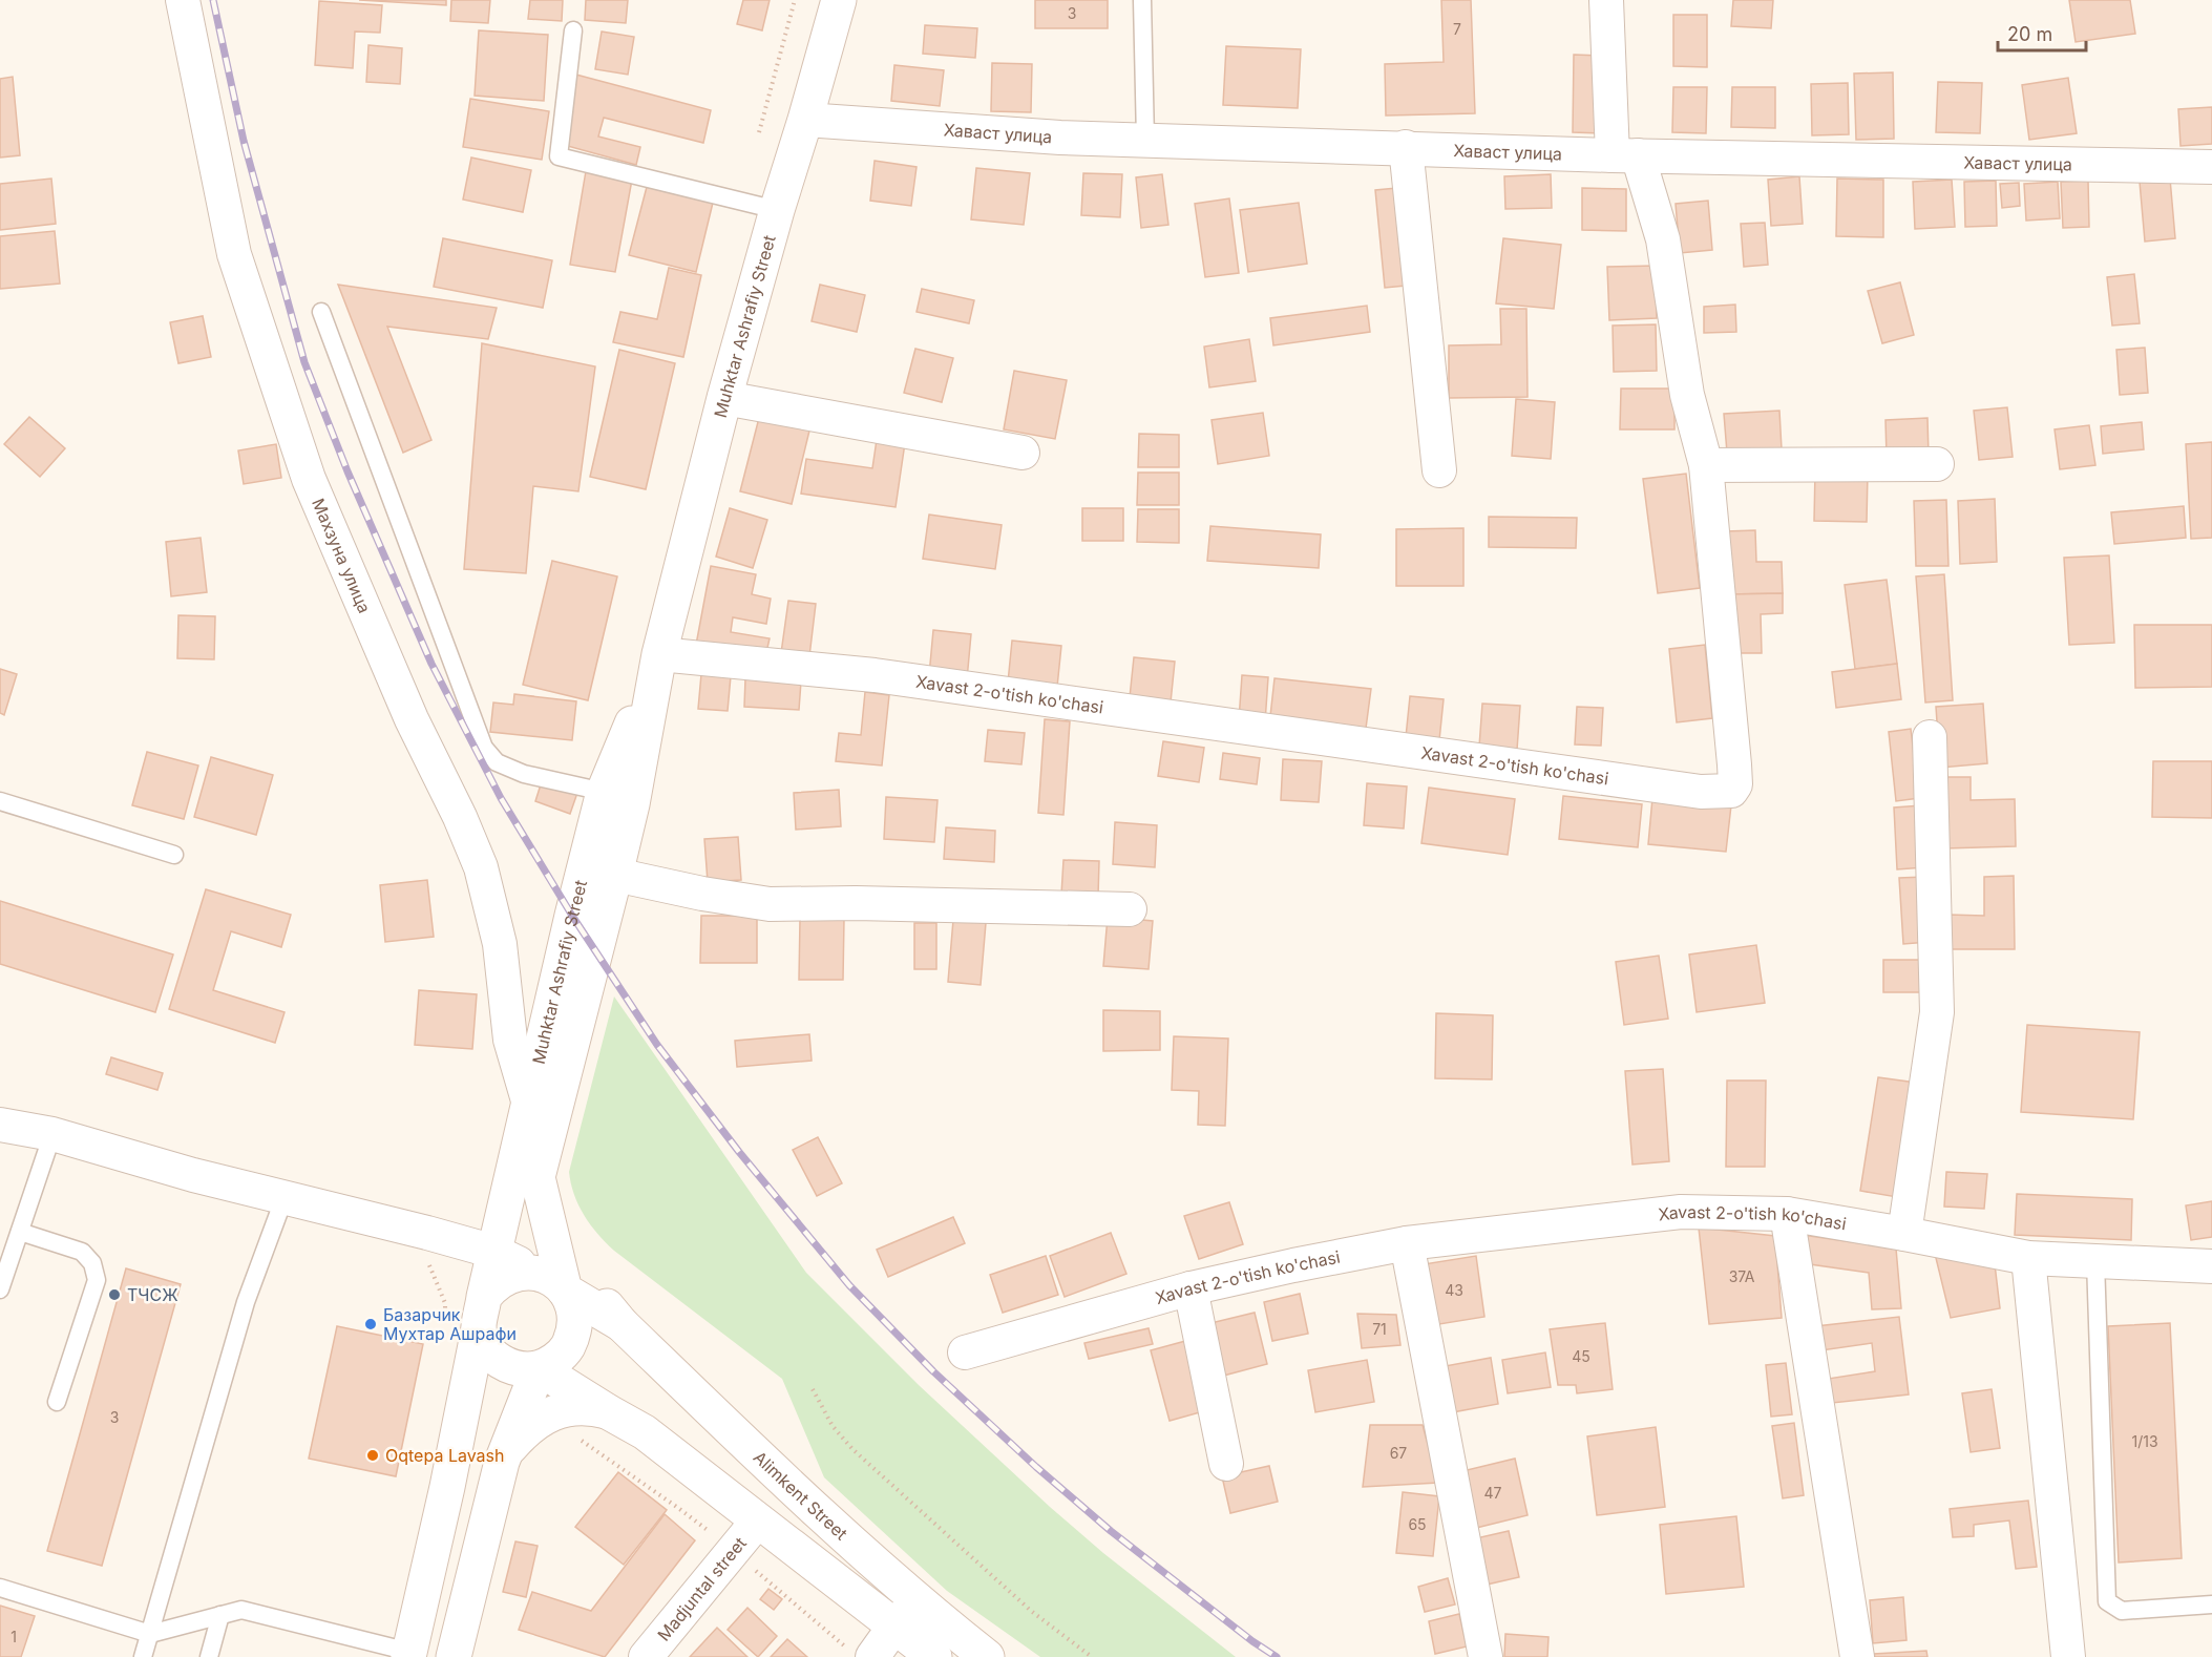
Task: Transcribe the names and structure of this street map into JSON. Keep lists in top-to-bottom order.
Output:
{
  "streets": {
    "main road": ["Muhktar Ashrafiy Street", "Alimkent Street"],
    "street": [
      "Хаваст улица",
      "Махзуна улица",
      "Xavast 2-o'tish ko'chasi",
      "Madjuntal street"
    ]
  },
  "crossings": [
    ["Хаваст улица", "Muhktar Ashrafiy Street"],
    ["Хаваст улица", "Xavast 2-o'tish ko'chasi"],
    ["Muhktar Ashrafiy Street", "Махзуна улица"],
    ["Muhktar Ashrafiy Street", "Xavast 2-o'tish ko'chasi"]
  ],
  "places": ["ТЧСЖ", "Базарчик Мухтар Ашрафи", "Oqtepa Lavash"],
  "house_numbers": [
    "3",
    "7",
    "37А",
    "43",
    "71",
    "45",
    "3",
    "1/13",
    "67",
    "47",
    "65",
    "1"
  ],
  "scale_bar": "20 m"
}
